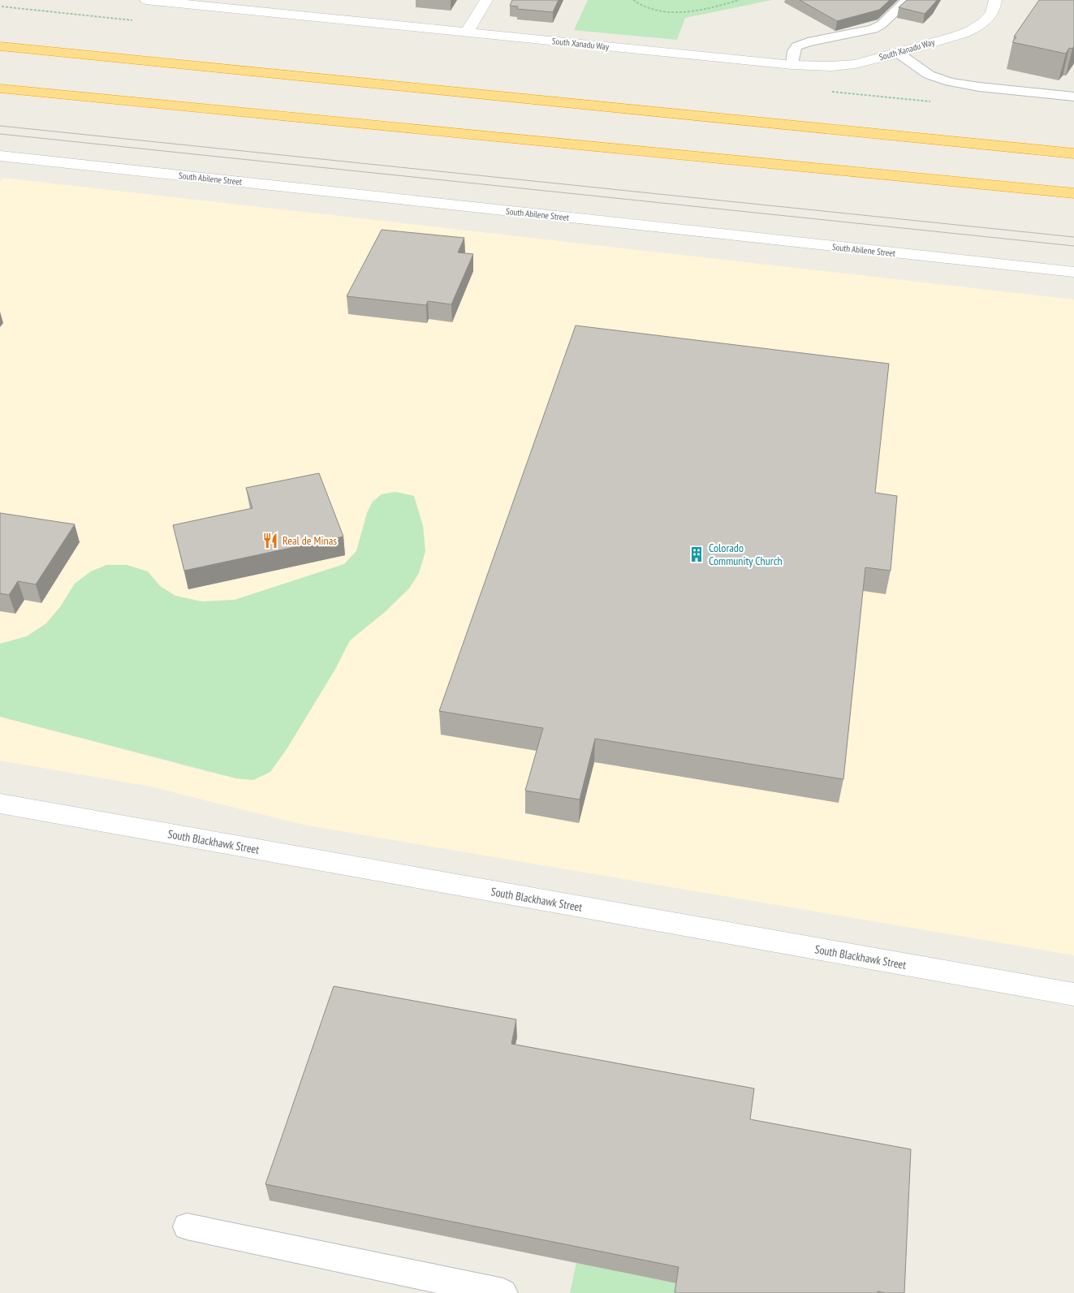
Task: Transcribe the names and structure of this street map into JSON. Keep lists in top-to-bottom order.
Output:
{
  "streets": {
    "street": ["South Xanadu Way", "South Abilene Street", "South Blackhawk Street"]
  },
  "places": {
    "restaurant": ["Real de Minas"],
    "building": ["Colorado Community Church"]
  }
}
